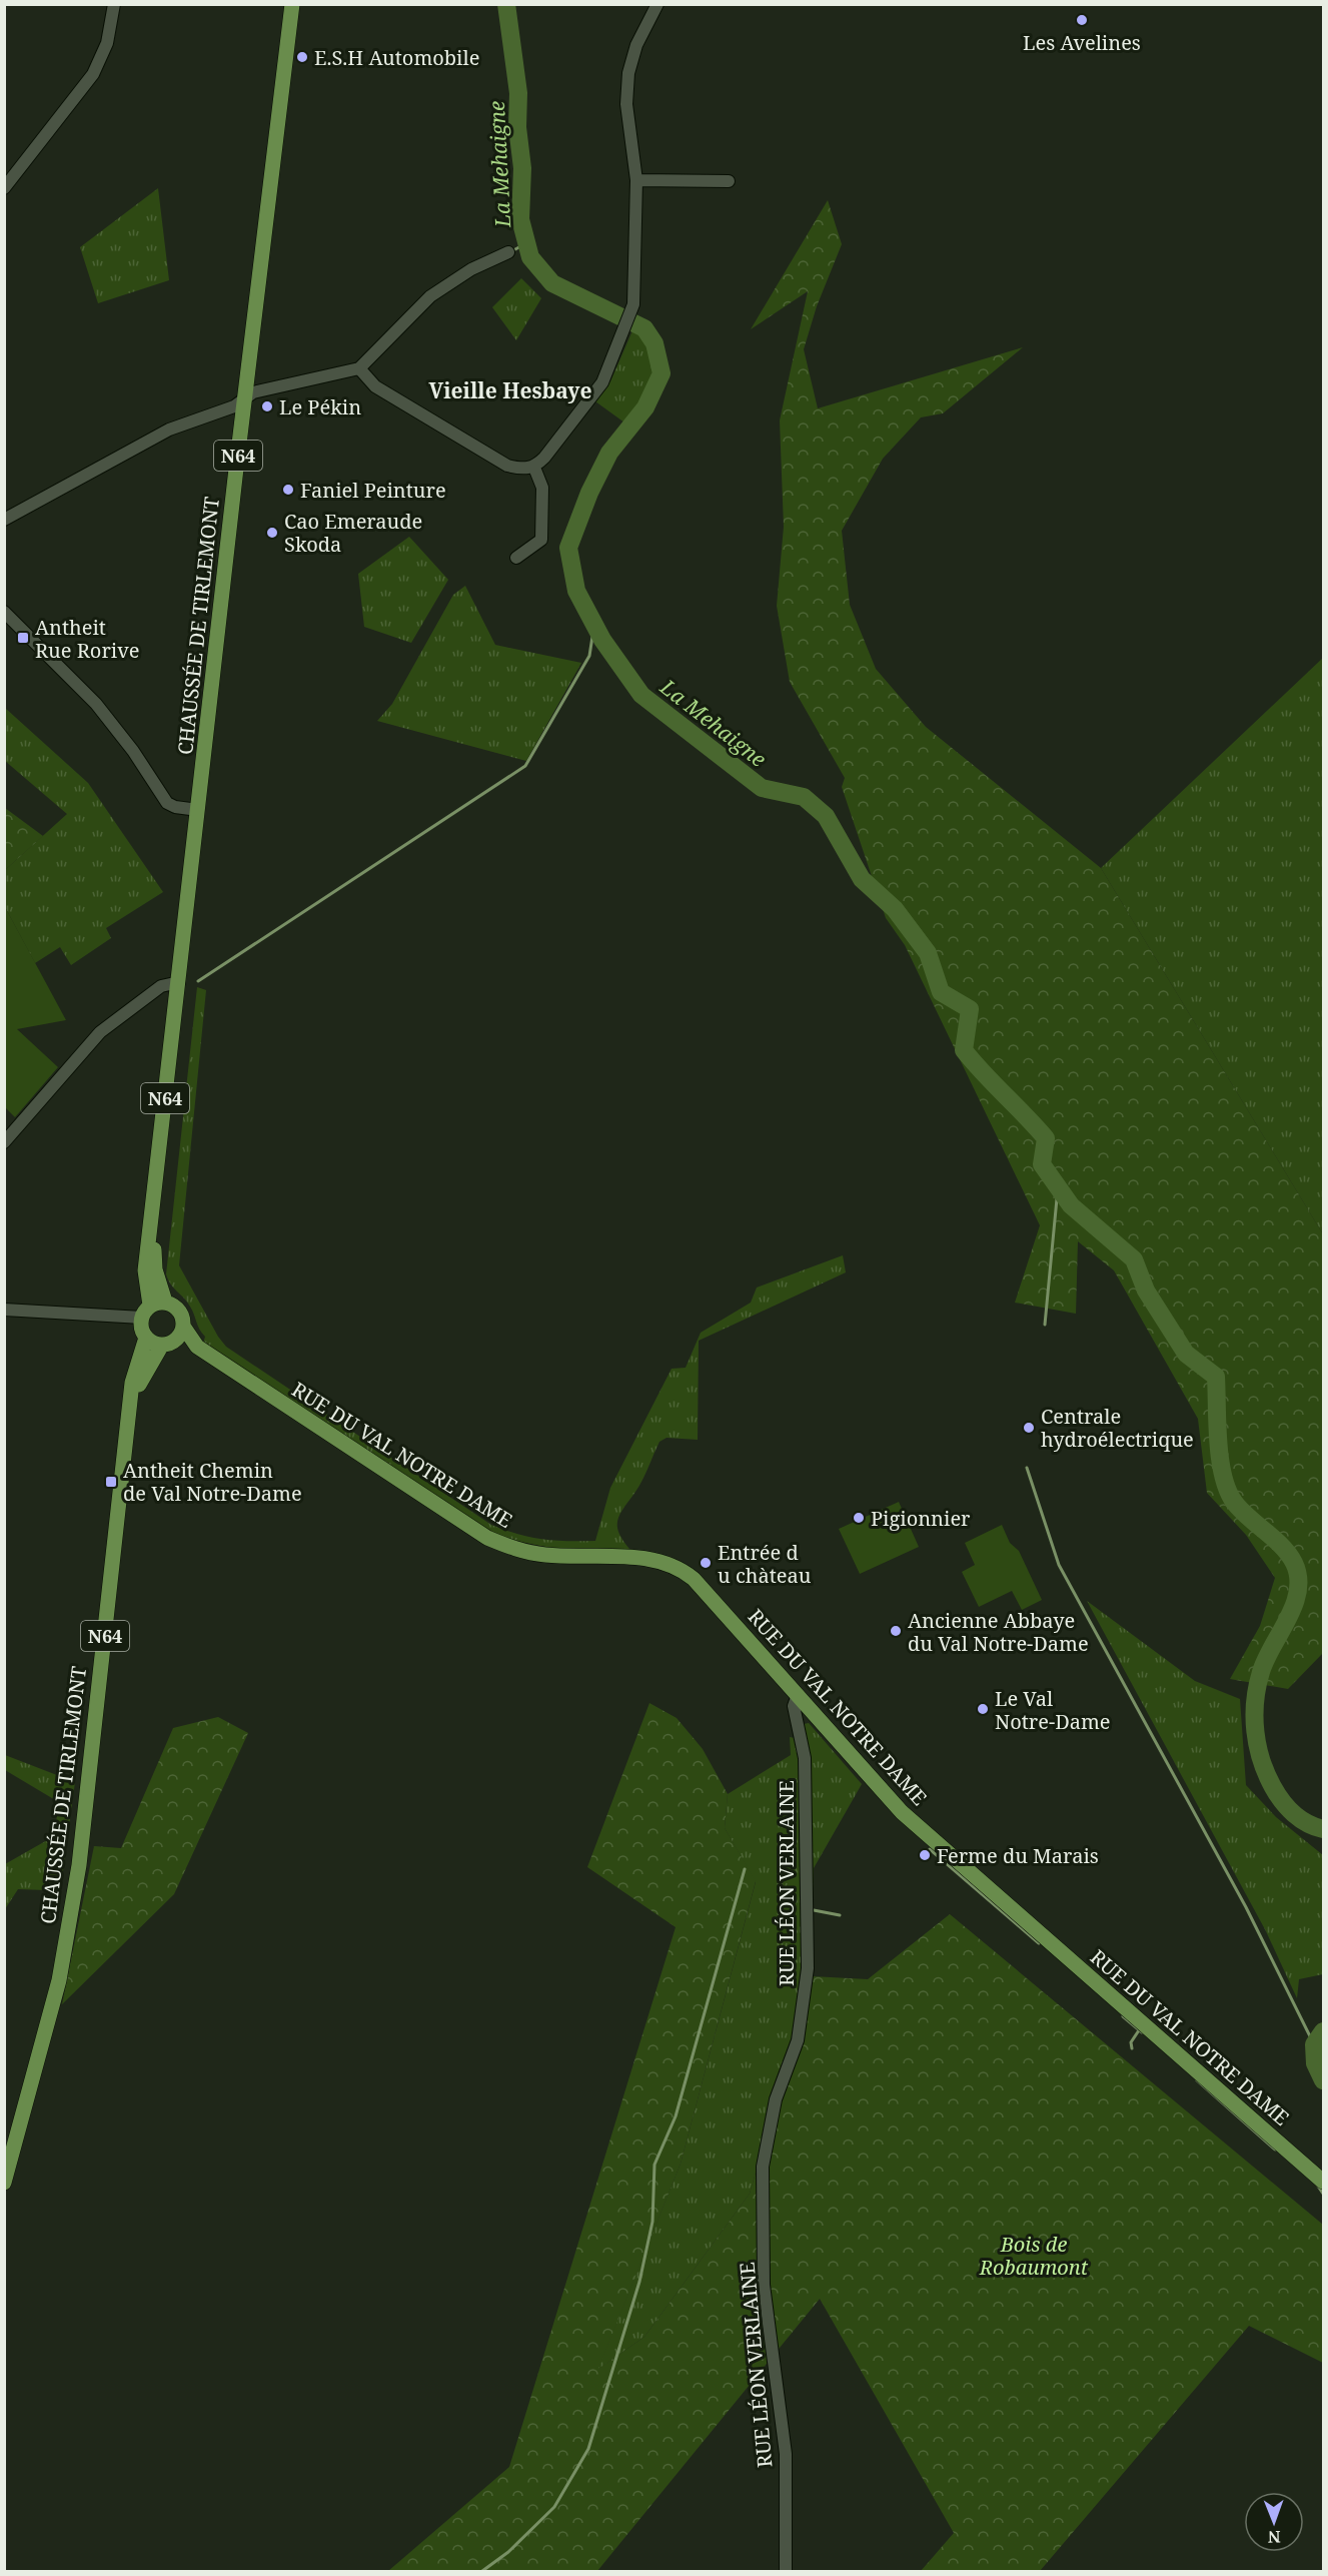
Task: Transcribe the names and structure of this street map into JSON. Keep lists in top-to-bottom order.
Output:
{
  "streets": {
    "main road": ["N64", "CHAUSSÉE DE TIRLEMONT", "RUE DU VAL NOTRE DAME"],
    "street": ["RUE LÉON VERLAINE"]
  },
  "crossings": [
    ["CHAUSSÉE DE TIRLEMONT", "RUE DU VAL NOTRE DAME"],
    ["RUE DU VAL NOTRE DAME", "RUE LÉON VERLAINE"]
  ],
  "districts": ["Vieille Hesbaye"],
  "water": ["La Mehaigne"],
  "parks": ["Bois de Robaumont"],
  "places": {
    "other": [
      "Les Avelines",
      "E.S.H Automobile",
      "Le Pékin",
      "Faniel Peinture",
      "Cao Emeraude Skoda",
      "Centrale hydroélectrique",
      "Pigionnier",
      "Entrée d u chàteau",
      "Ancienne Abbaye du Val Notre-Dame",
      "Le Val Notre-Dame",
      "Ferme du Marais"
    ],
    "transit": ["Antheit Rue Rorive", "Antheit Chemin de Val Notre-Dame"]
  },
  "north": "bottom"
}
